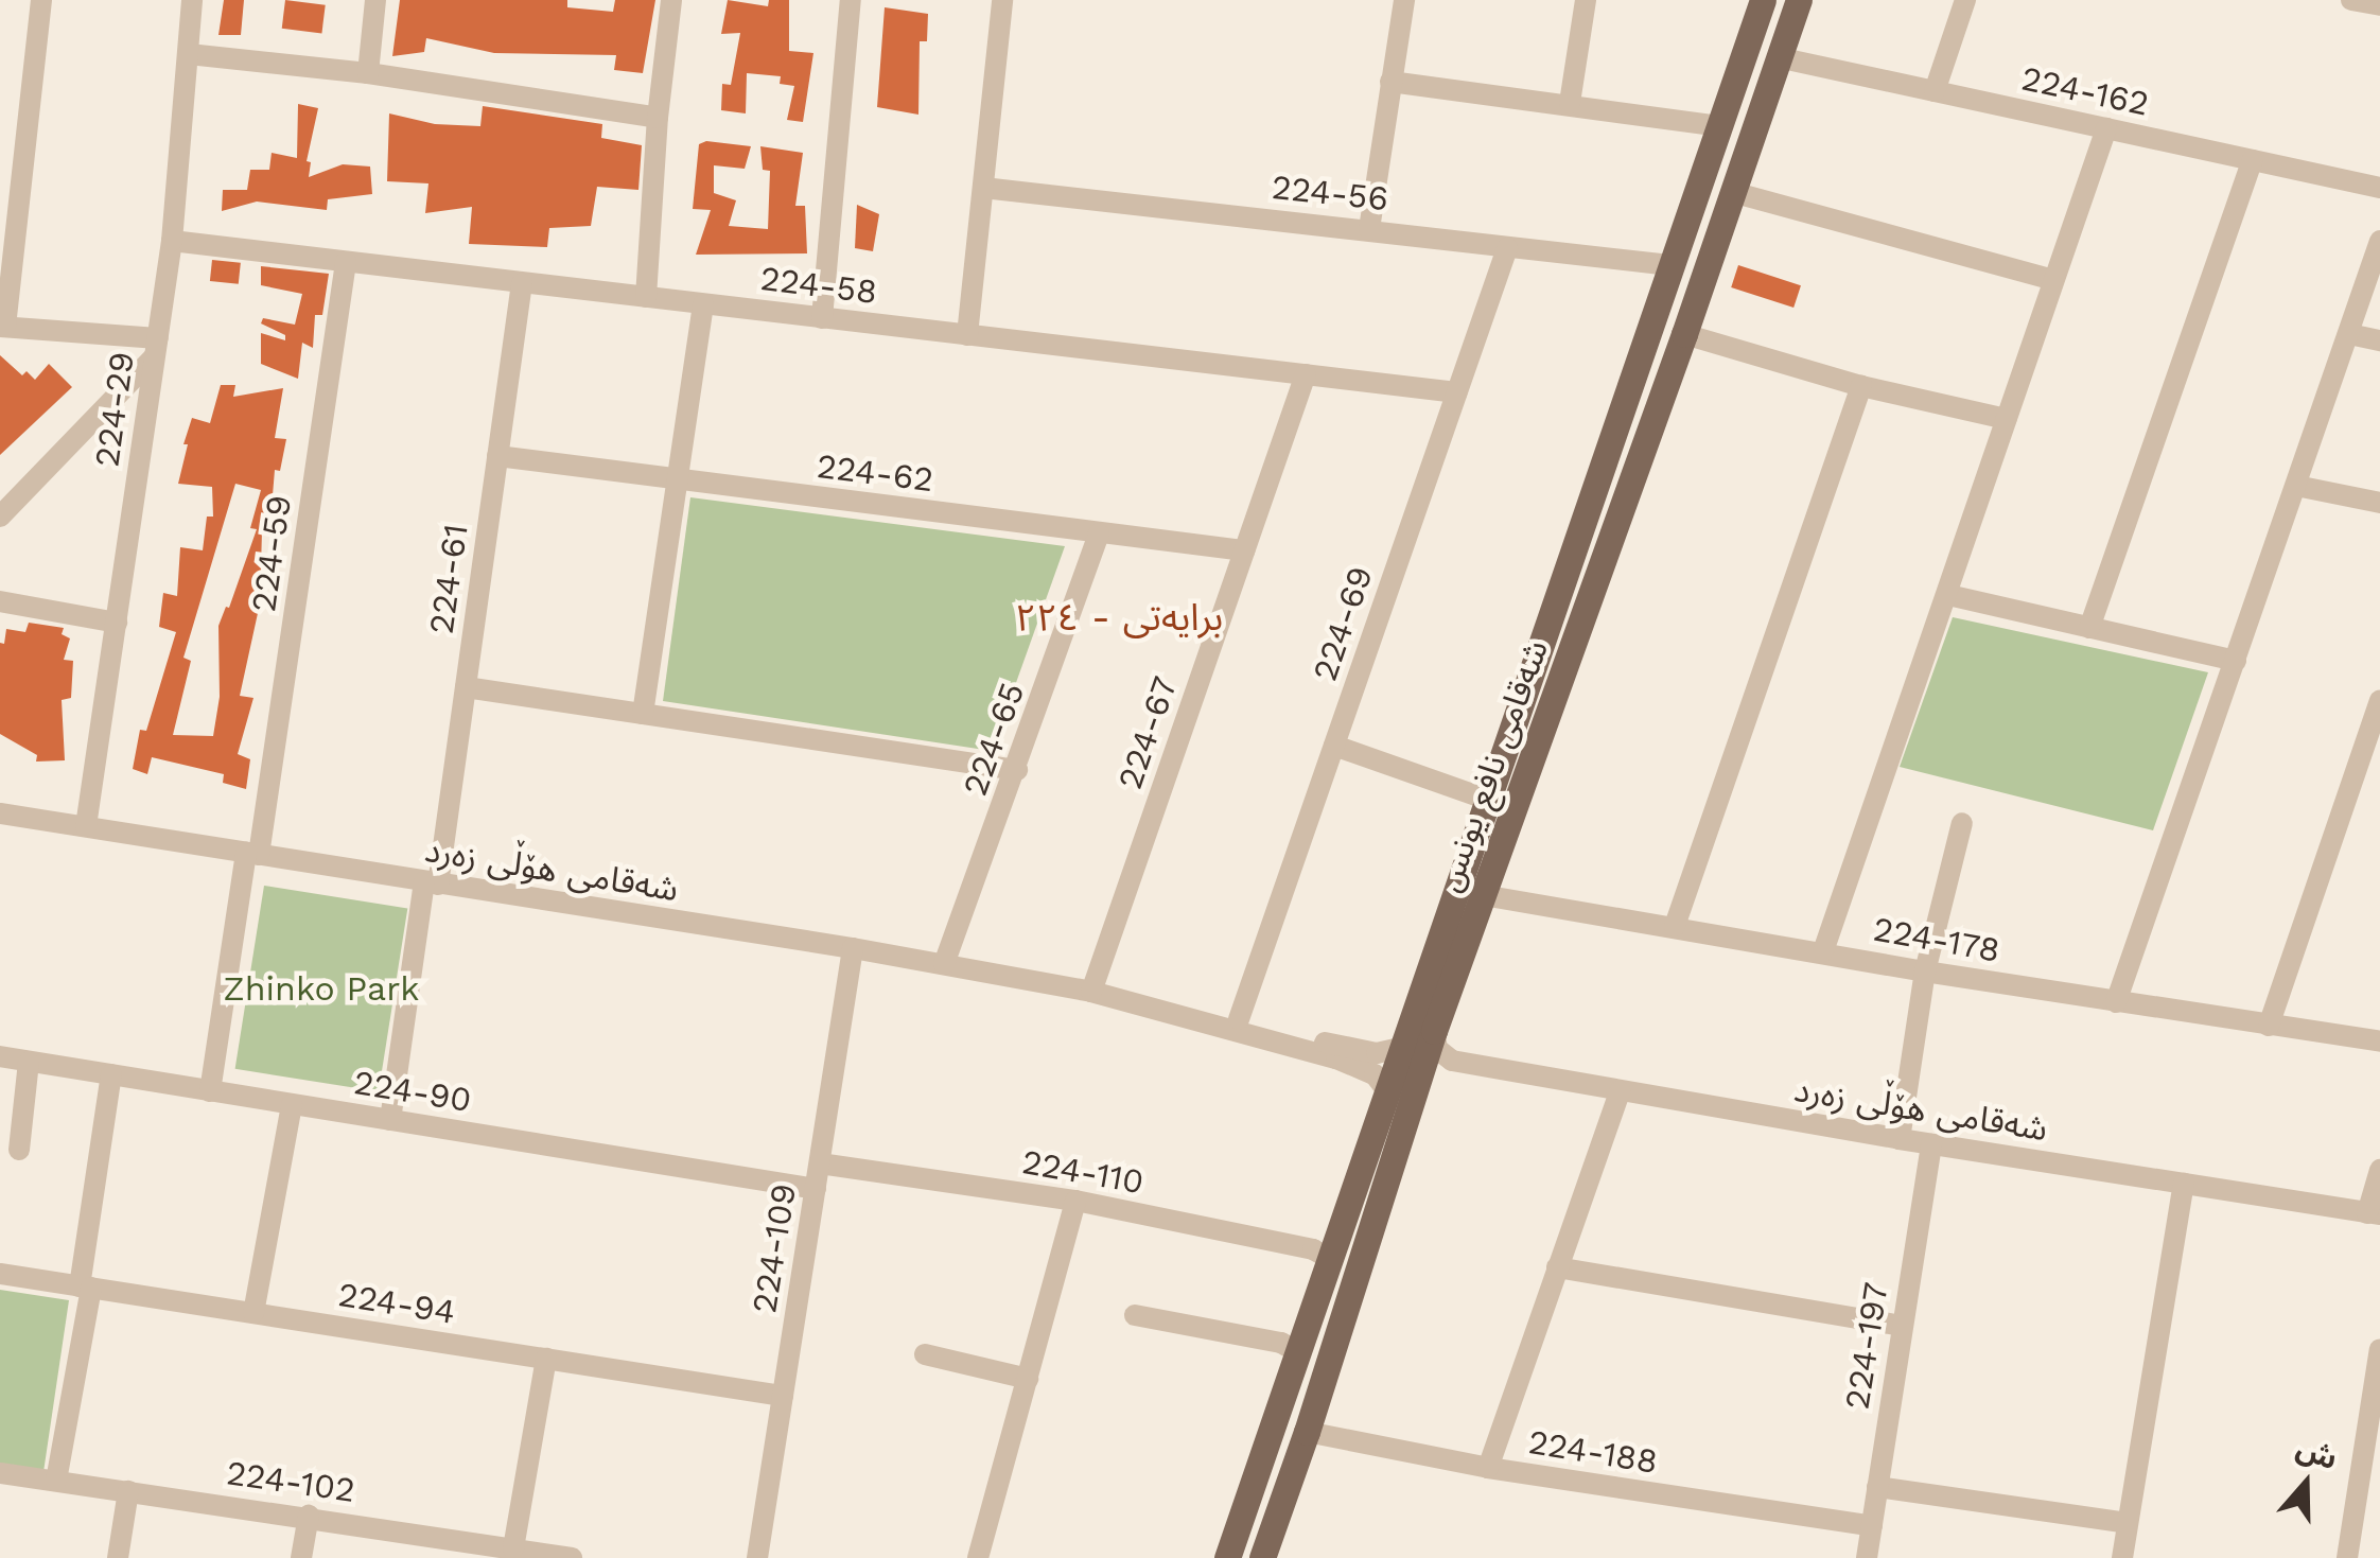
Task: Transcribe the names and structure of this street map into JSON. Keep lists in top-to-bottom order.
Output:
{
  "streets": {
    "main road": ["شەقامی نافع یونس"],
    "street": [
      "224-162",
      "224-56",
      "224-58",
      "224-29",
      "224-62",
      "224-59",
      "224-61",
      "224-69",
      "224-67",
      "224-65",
      "شەقامی هۆڵی زەرد",
      "224-178",
      "224-90",
      "224-110",
      "224-109",
      "224-94",
      "224-197",
      "224-188",
      "224-102"
    ]
  },
  "crossings": [
    ["224-162", "شەقامی نافع یونس"],
    ["224-56", "224-69"],
    ["224-56", "شەقامی نافع یونس"],
    ["224-58", "224-29"],
    ["224-58", "224-59"],
    ["224-58", "224-61"],
    ["224-58", "224-69"],
    ["224-58", "224-67"],
    ["224-29", "شەقامی هۆڵی زەرد"],
    ["224-62", "224-61"],
    ["224-62", "224-67"],
    ["224-62", "224-65"],
    ["224-59", "شەقامی هۆڵی زەرد"],
    ["224-59", "224-90"],
    ["224-61", "شەقامی هۆڵی زەرد"],
    ["224-61", "224-90"],
    ["224-69", "شەقامی هۆڵی زەرد"],
    ["224-67", "شەقامی هۆڵی زەرد"],
    ["224-65", "شەقامی هۆڵی زەرد"],
    ["شەقامی نافع یونس", "شەقامی هۆڵی زەرد"],
    ["شەقامی نافع یونس", "224-178"],
    ["شەقامی نافع یونس", "224-110"],
    ["شەقامی نافع یونس", "224-188"],
    ["شەقامی هۆڵی زەرد", "224-109"],
    ["شەقامی هۆڵی زەرد", "224-197"],
    ["224-90", "224-109"],
    ["224-110", "224-109"],
    ["224-109", "224-94"],
    ["224-197", "224-188"]
  ],
  "districts": ["برایەتی - ٢٢٤"],
  "parks": ["Zhinko Park"],
  "north": "top"
}
